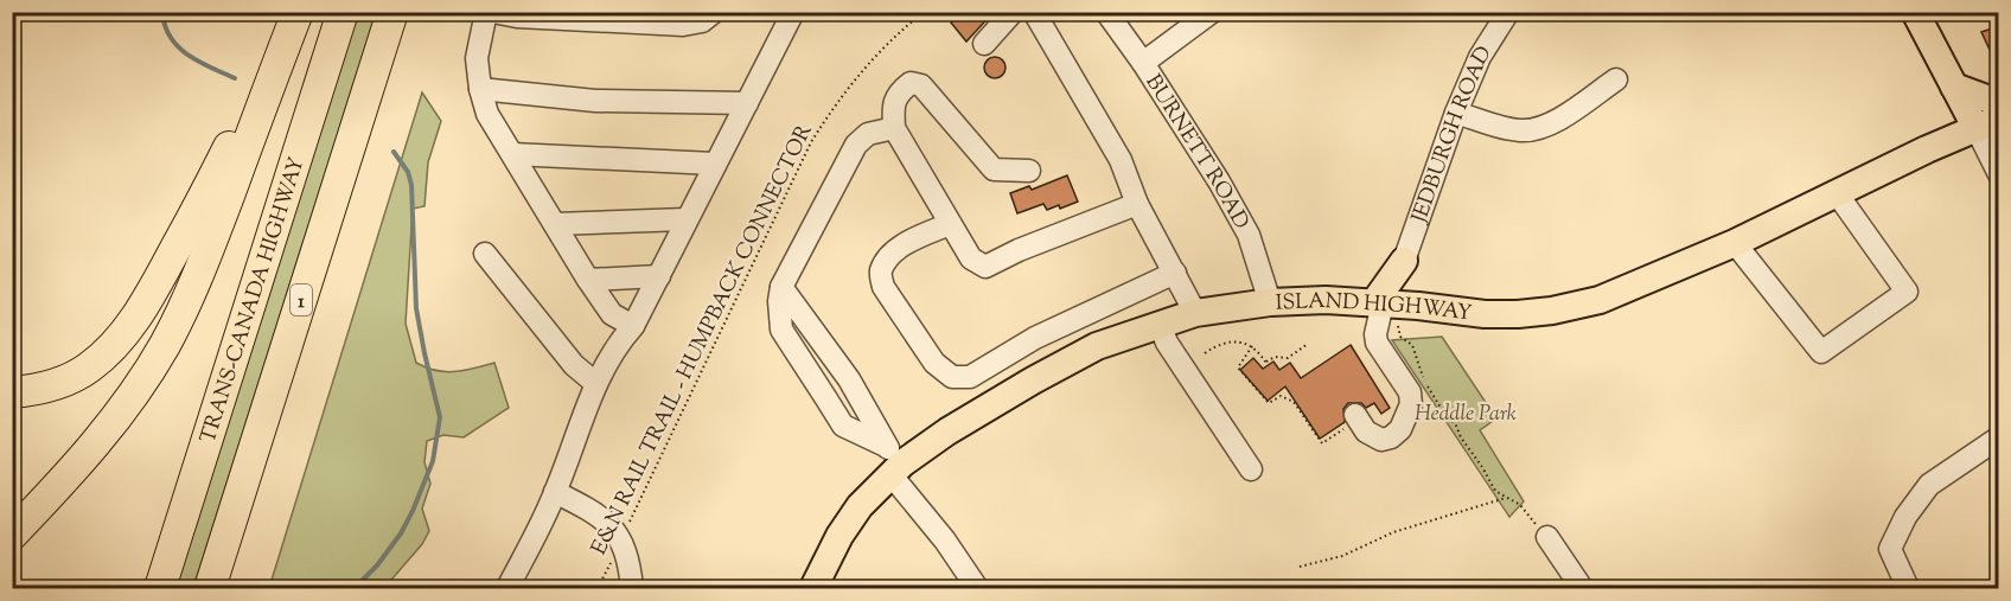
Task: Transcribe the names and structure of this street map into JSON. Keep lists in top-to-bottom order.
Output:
{
  "streets": {
    "highway": ["1", "TRANS-CANADA HIGHWAY"],
    "main road": ["ISLAND HIGHWAY"],
    "street": ["JEDBURGH ROAD", "BURNETT ROAD"],
    "path": ["E&N RAIL TRAIL - HUMPBACK CONNECTOR"]
  },
  "crossings": [
    ["BURNETT ROAD", "ISLAND HIGHWAY"]
  ],
  "parks": ["Heddle Park"]
}
